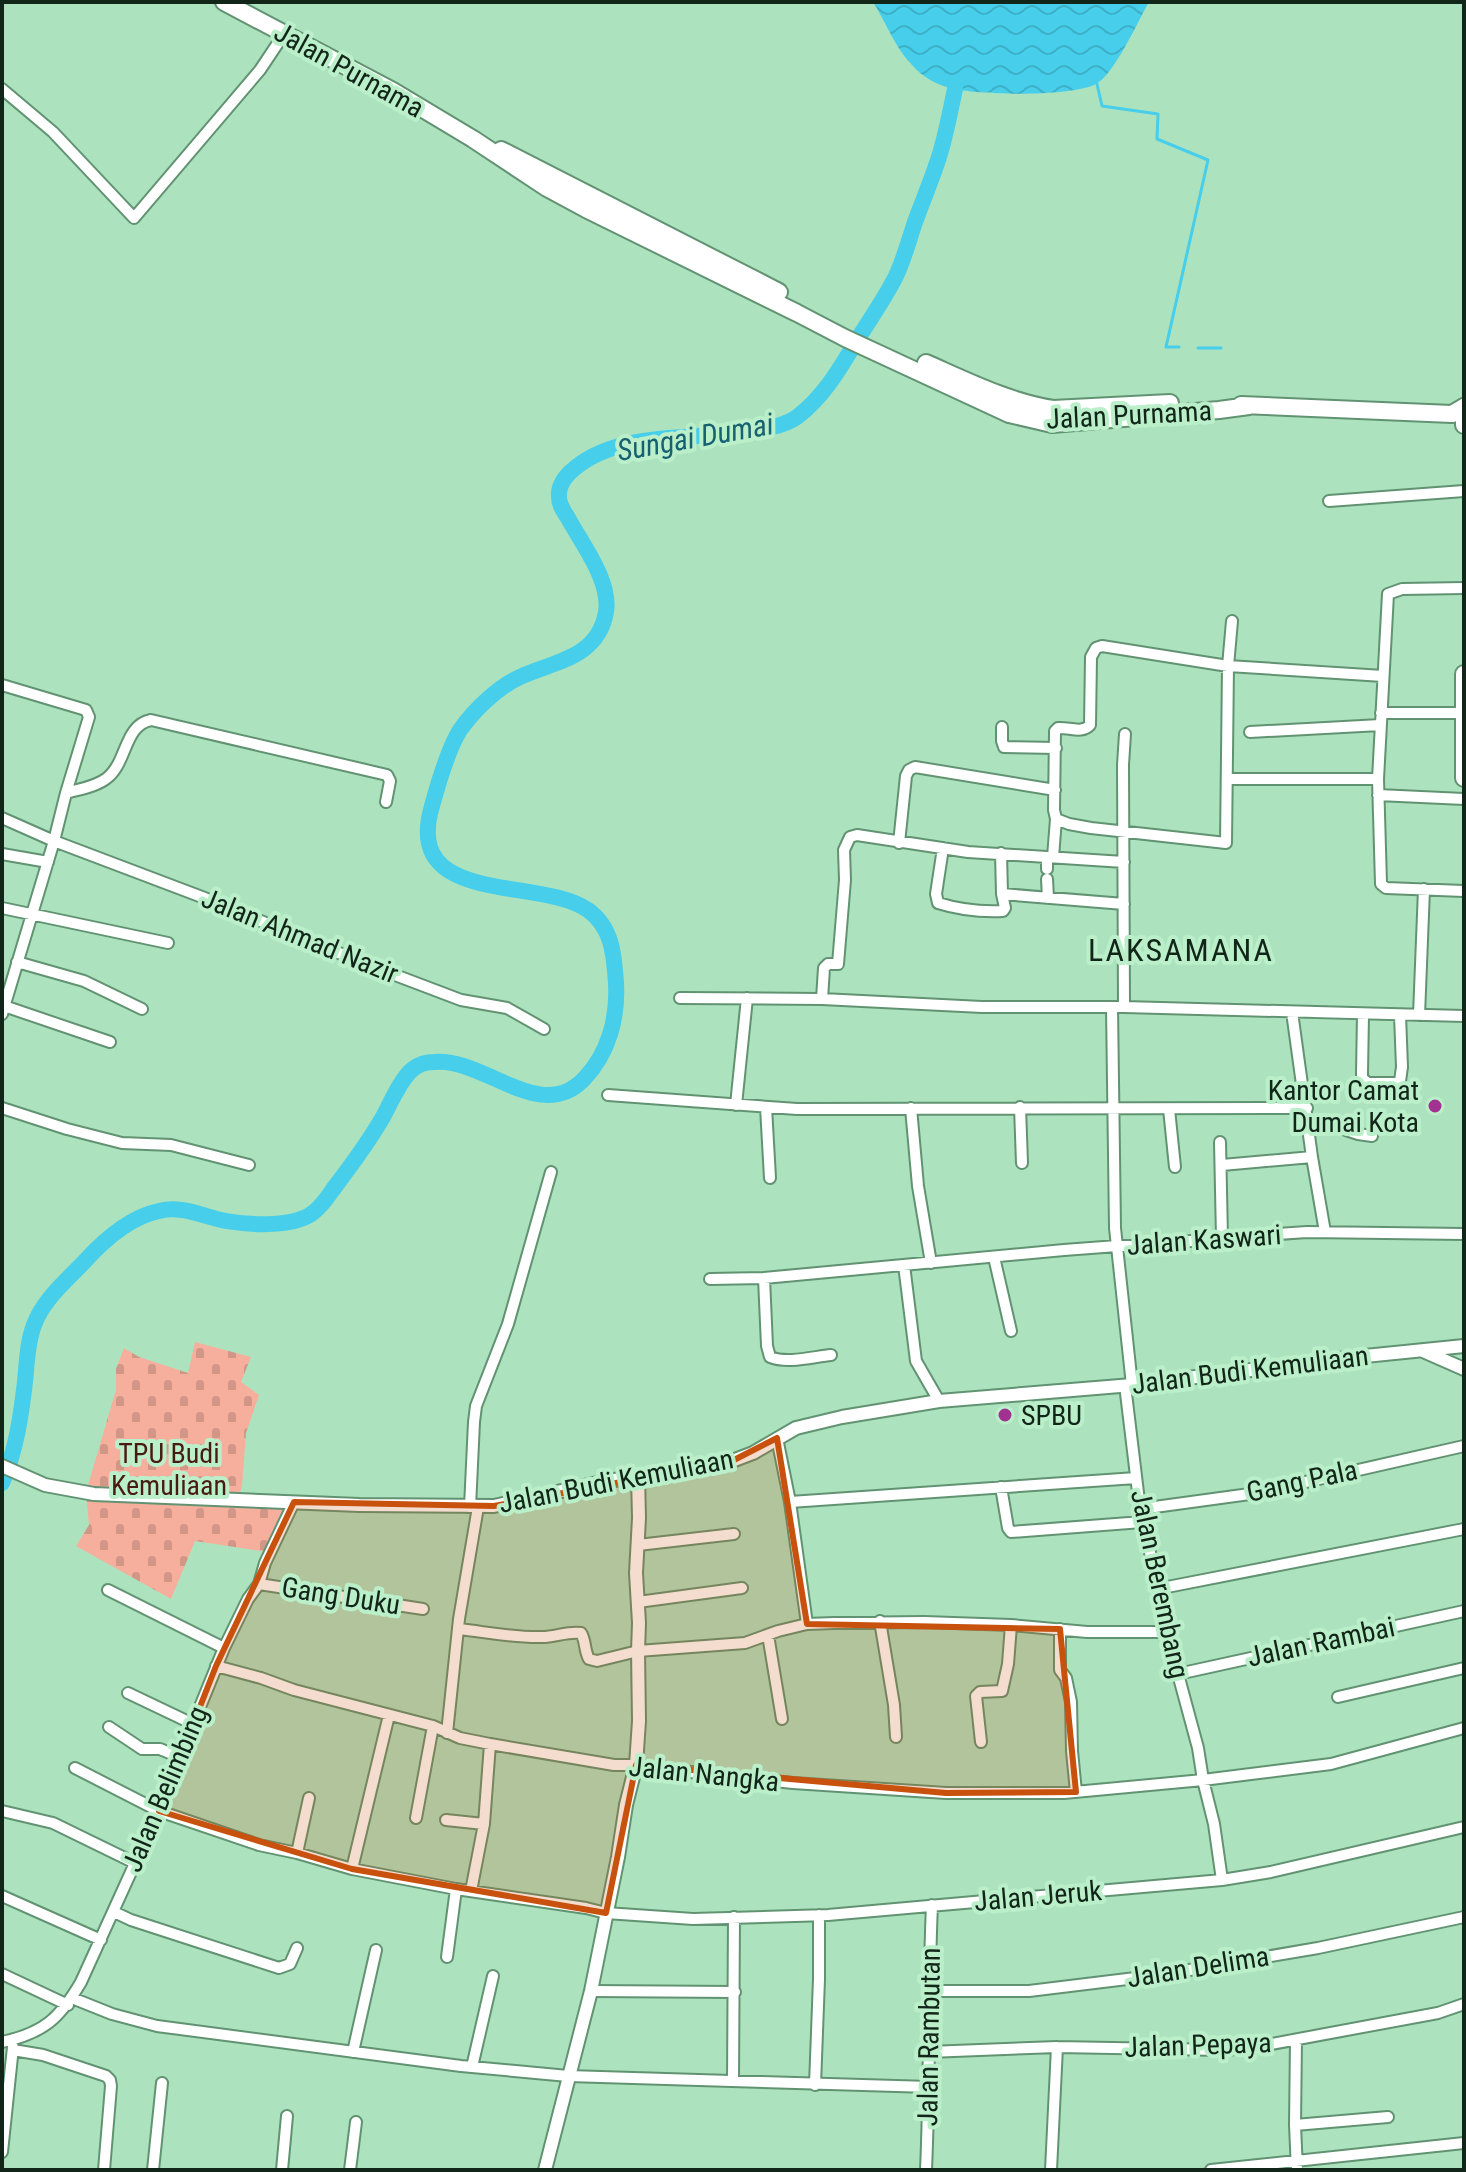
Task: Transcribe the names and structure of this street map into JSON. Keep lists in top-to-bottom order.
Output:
{
  "streets": {
    "main road": ["Jalan Purnama"],
    "street": [
      "Jalan Ahmad Nazir",
      "Jalan Kaswari",
      "Jalan Budi Kemuliaan",
      "Gang Pala",
      "Jalan Berembang",
      "Gang Duku",
      "Jalan Rambai",
      "Jalan Nangka",
      "Jalan Belimbing",
      "Jalan Jeruk",
      "Jalan Delima",
      "Jalan Rambutan",
      "Jalan Pepaya"
    ]
  },
  "crossings": [
    ["Jalan Kaswari", "Jalan Berembang"],
    ["Jalan Budi Kemuliaan", "Jalan Berembang"],
    ["Jalan Budi Kemuliaan", "Jalan Belimbing"],
    ["Gang Pala", "Jalan Berembang"],
    ["Jalan Berembang", "Jalan Rambai"],
    ["Jalan Berembang", "Jalan Nangka"],
    ["Jalan Berembang", "Jalan Jeruk"],
    ["Gang Duku", "Jalan Belimbing"],
    ["Jalan Nangka", "Jalan Belimbing"],
    ["Jalan Belimbing", "Jalan Jeruk"],
    ["Jalan Jeruk", "Jalan Rambutan"],
    ["Jalan Delima", "Jalan Rambutan"],
    ["Jalan Rambutan", "Jalan Pepaya"]
  ],
  "districts": ["LAKSAMANA"],
  "water": ["Sungai Dumai"],
  "parks": ["TPU Budi Kemuliaan"],
  "places": ["Kantor Camat Dumai Kota", "SPBU"]
}
